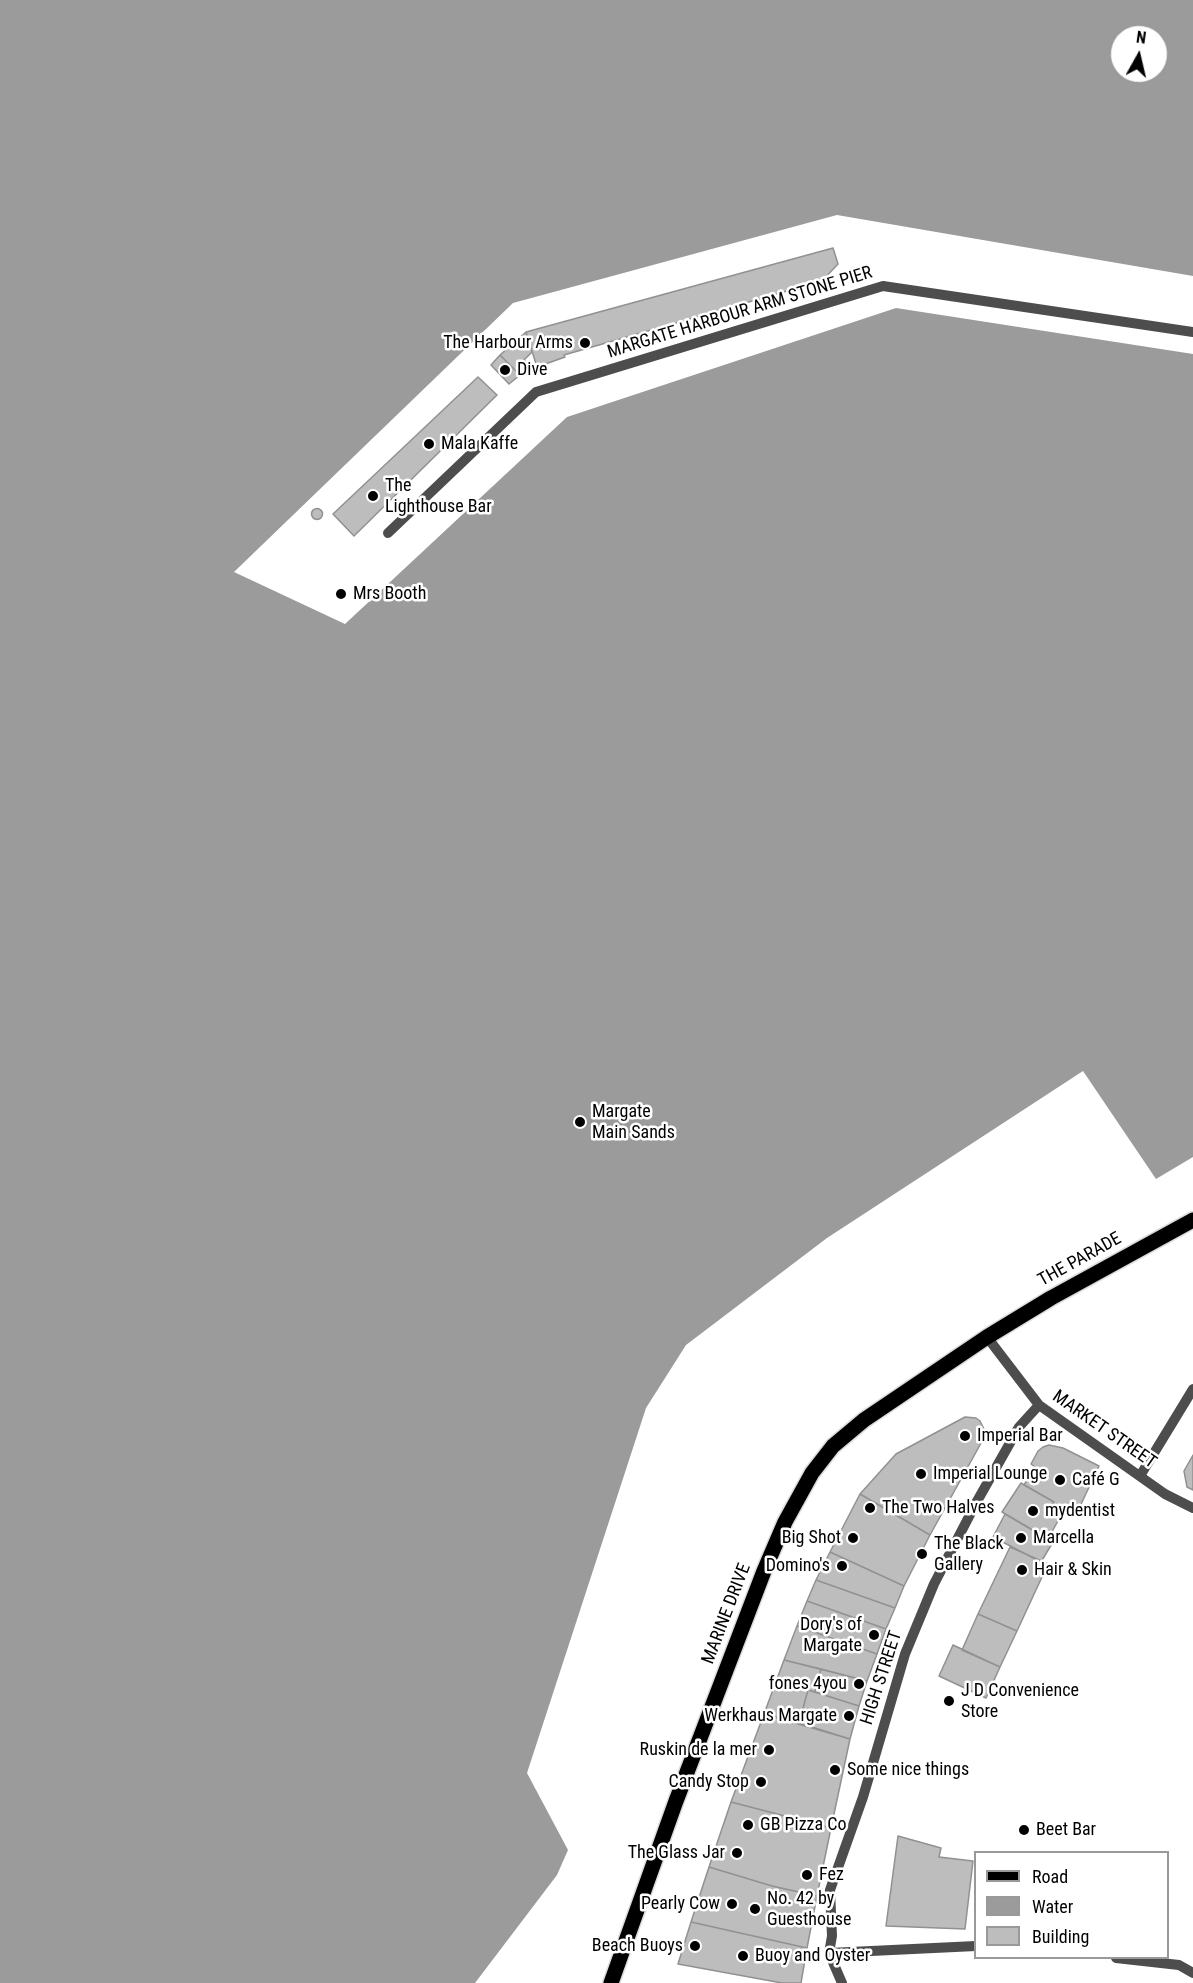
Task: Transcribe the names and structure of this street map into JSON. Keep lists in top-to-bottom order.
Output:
{
  "streets": {
    "main road": ["THE PARADE", "MARINE DRIVE"],
    "street": ["MARGATE HARBOUR ARM STONE PIER", "MARKET STREET", "HIGH STREET"]
  },
  "crossings": [
    ["THE PARADE", "MARKET STREET"],
    ["THE PARADE", "MARINE DRIVE"],
    ["MARKET STREET", "MARINE DRIVE"],
    ["MARKET STREET", "HIGH STREET"]
  ],
  "places": [
    "The Harbour Arms",
    "Dive",
    "Mala Kaffe",
    "The Lighthouse Bar",
    "Mrs Booth",
    "Margate Main Sands",
    "Imperial Bar",
    "Imperial Lounge",
    "Café G",
    "The Two Halves",
    "mydentist",
    "Big Shot",
    "Marcella",
    "The Black Gallery",
    "Domino's",
    "Hair & Skin",
    "Dory's of Margate",
    "fones 4you",
    "J D Convenience Store",
    "Werkhaus Margate",
    "Ruskin de la mer",
    "Some nice things",
    "Candy Stop",
    "GB Pizza Co",
    "Beet Bar",
    "The Glass Jar",
    "Fez",
    "Pearly Cow",
    "No. 42 by Guesthouse",
    "Beach Buoys",
    "Buoy and Oyster"
  ],
  "legend": ["Road", "Water", "Building"],
  "north": "top"
}
